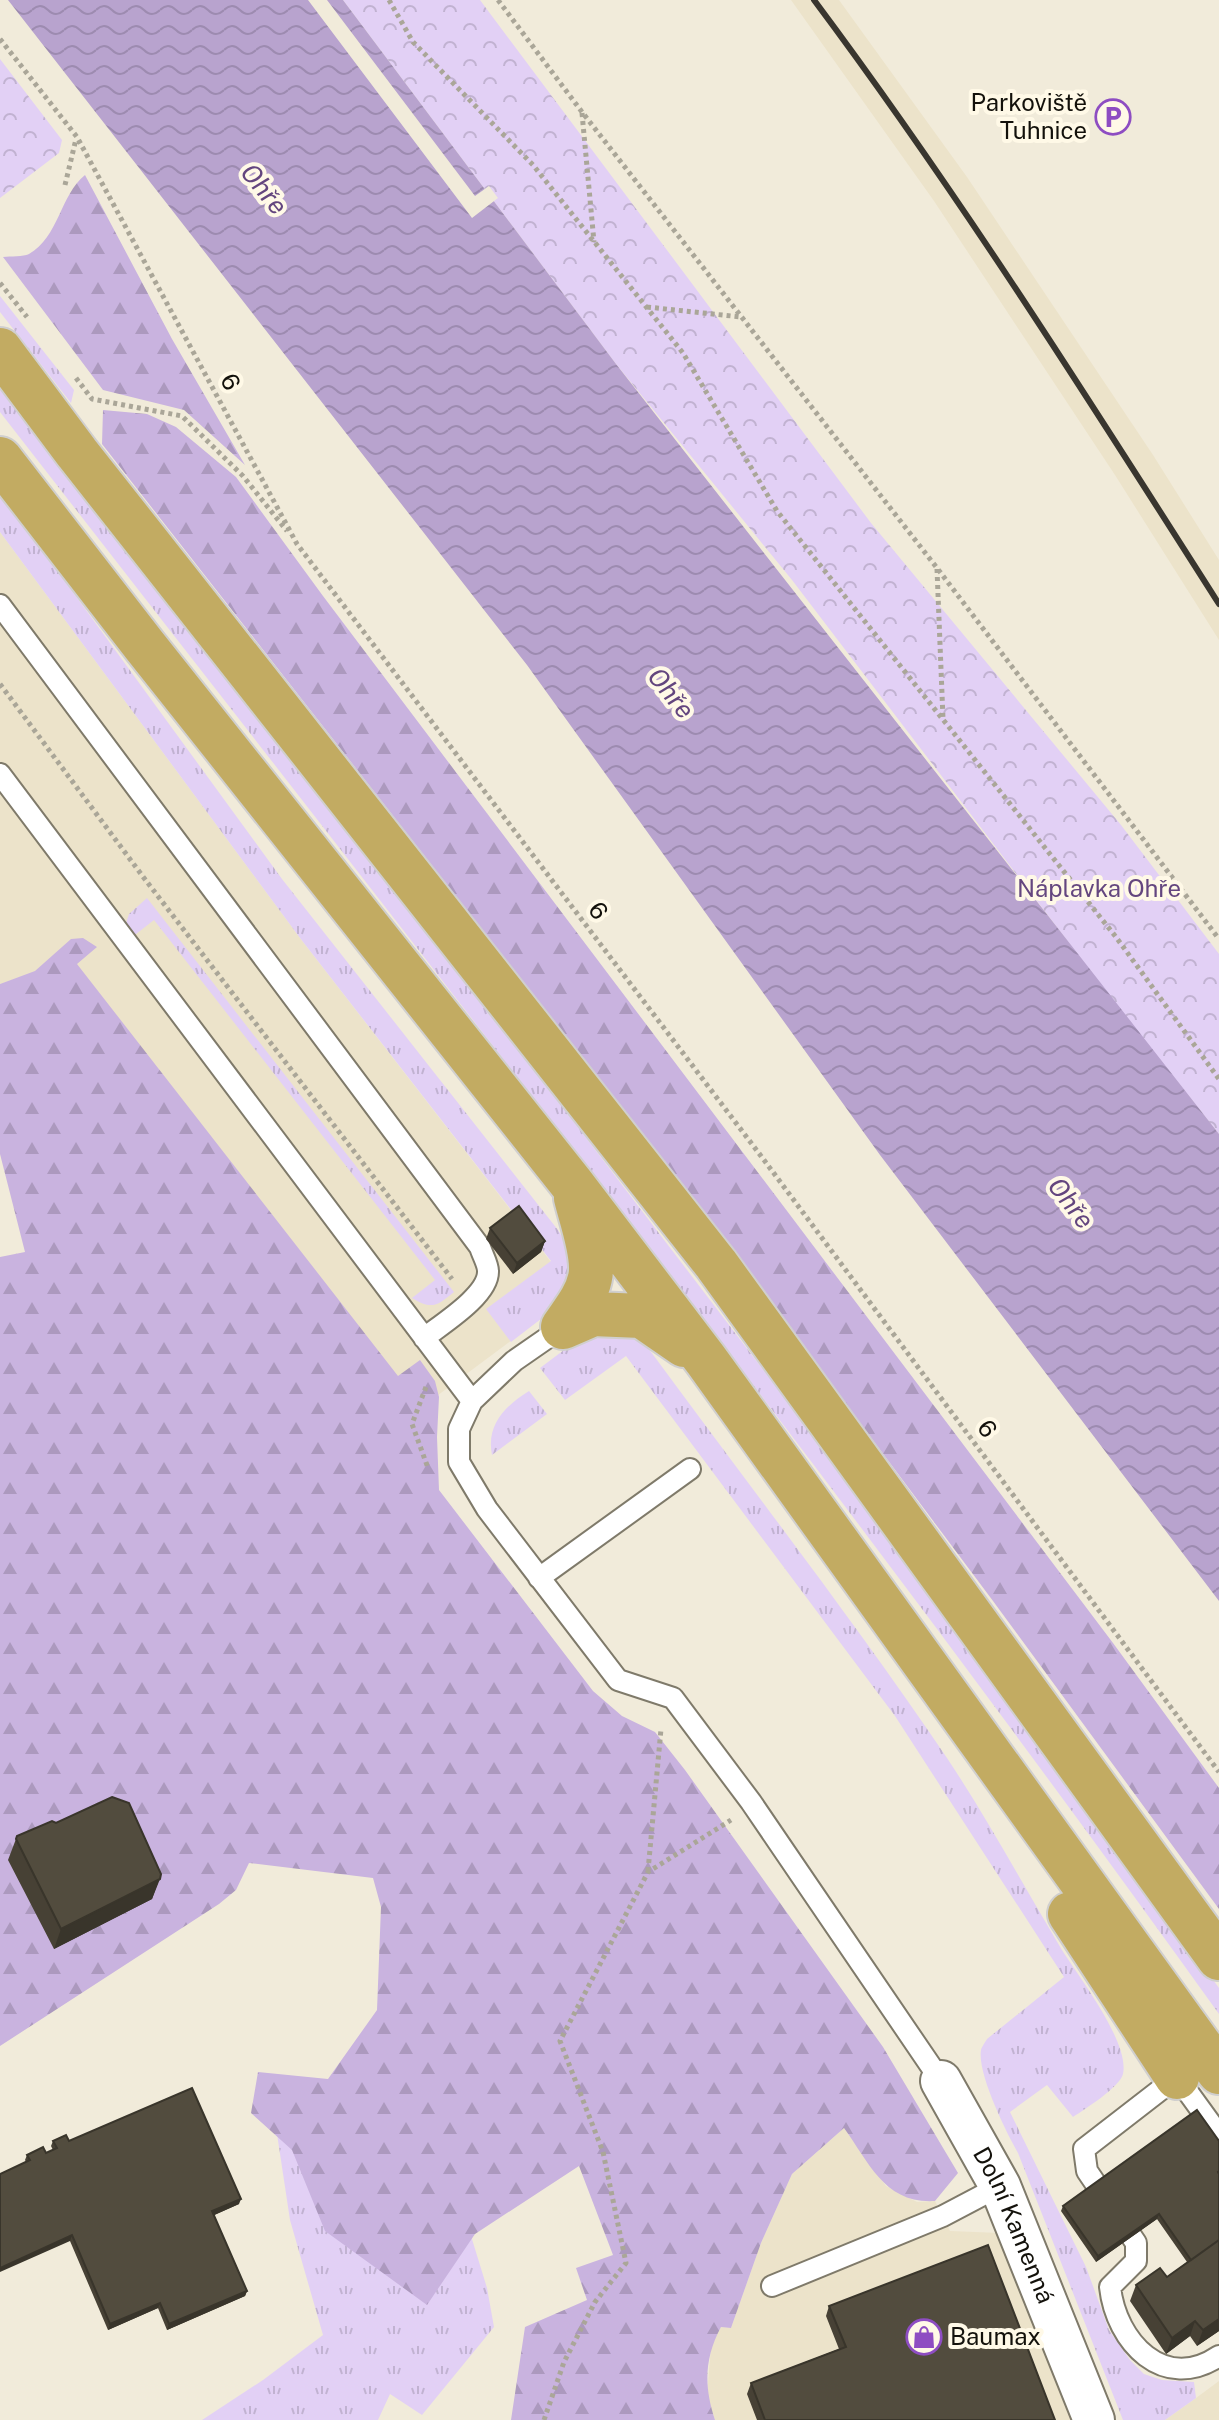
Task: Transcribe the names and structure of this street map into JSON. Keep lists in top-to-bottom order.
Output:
{
  "streets": {
    "street": ["Dolní Kamenná"],
    "path": ["6"]
  },
  "water": ["Ohře"],
  "parks": ["Náplavka Ohře"],
  "places": {
    "parking": ["Parkoviště Tuhnice"],
    "shop": ["Baumax"]
  }
}
